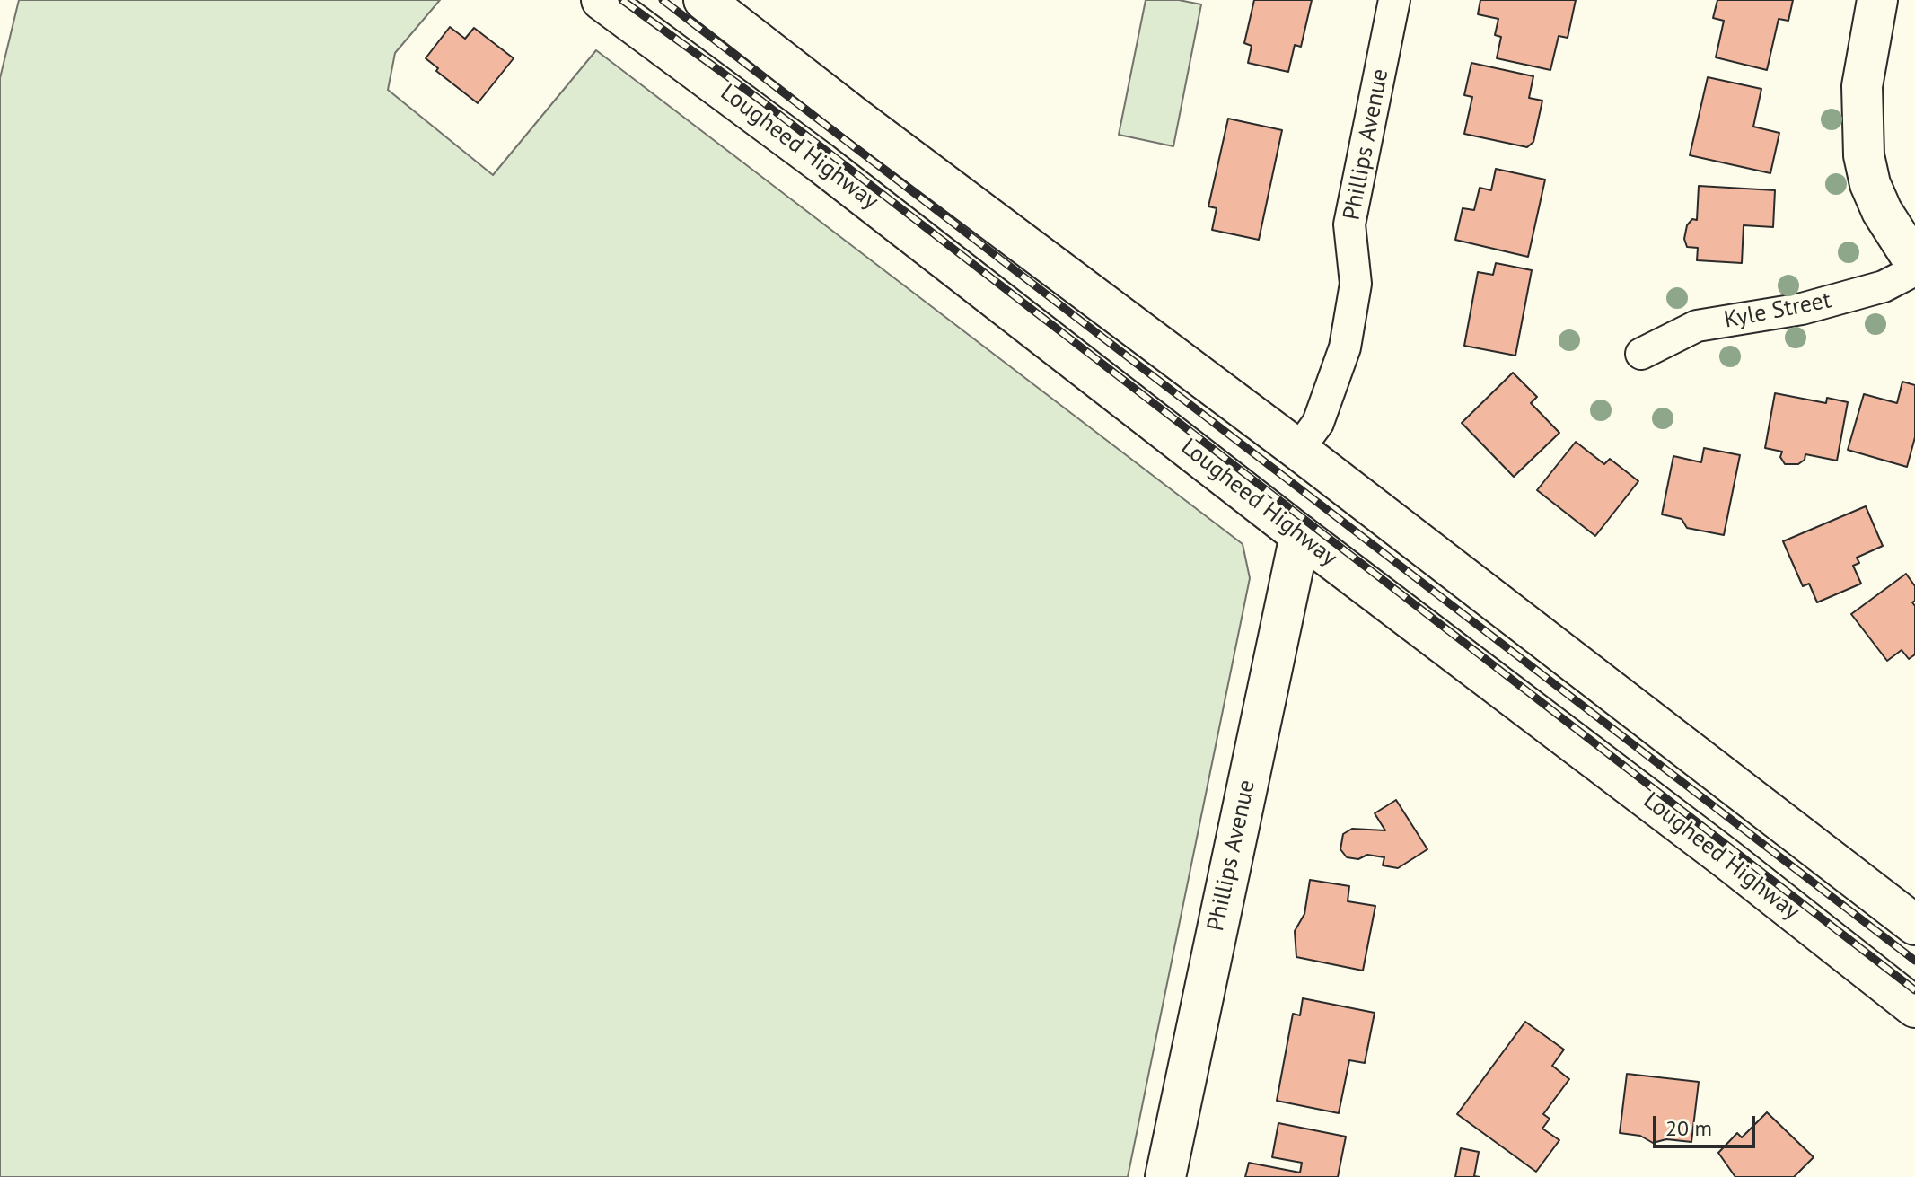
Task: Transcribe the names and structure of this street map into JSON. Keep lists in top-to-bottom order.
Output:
{
  "streets": {
    "main road": ["Phillips Avenue", "Lougheed Highway"],
    "street": ["Kyle Street"]
  },
  "crossings": [
    ["Phillips Avenue", "Lougheed Highway"]
  ],
  "scale_bar": "20 m"
}
